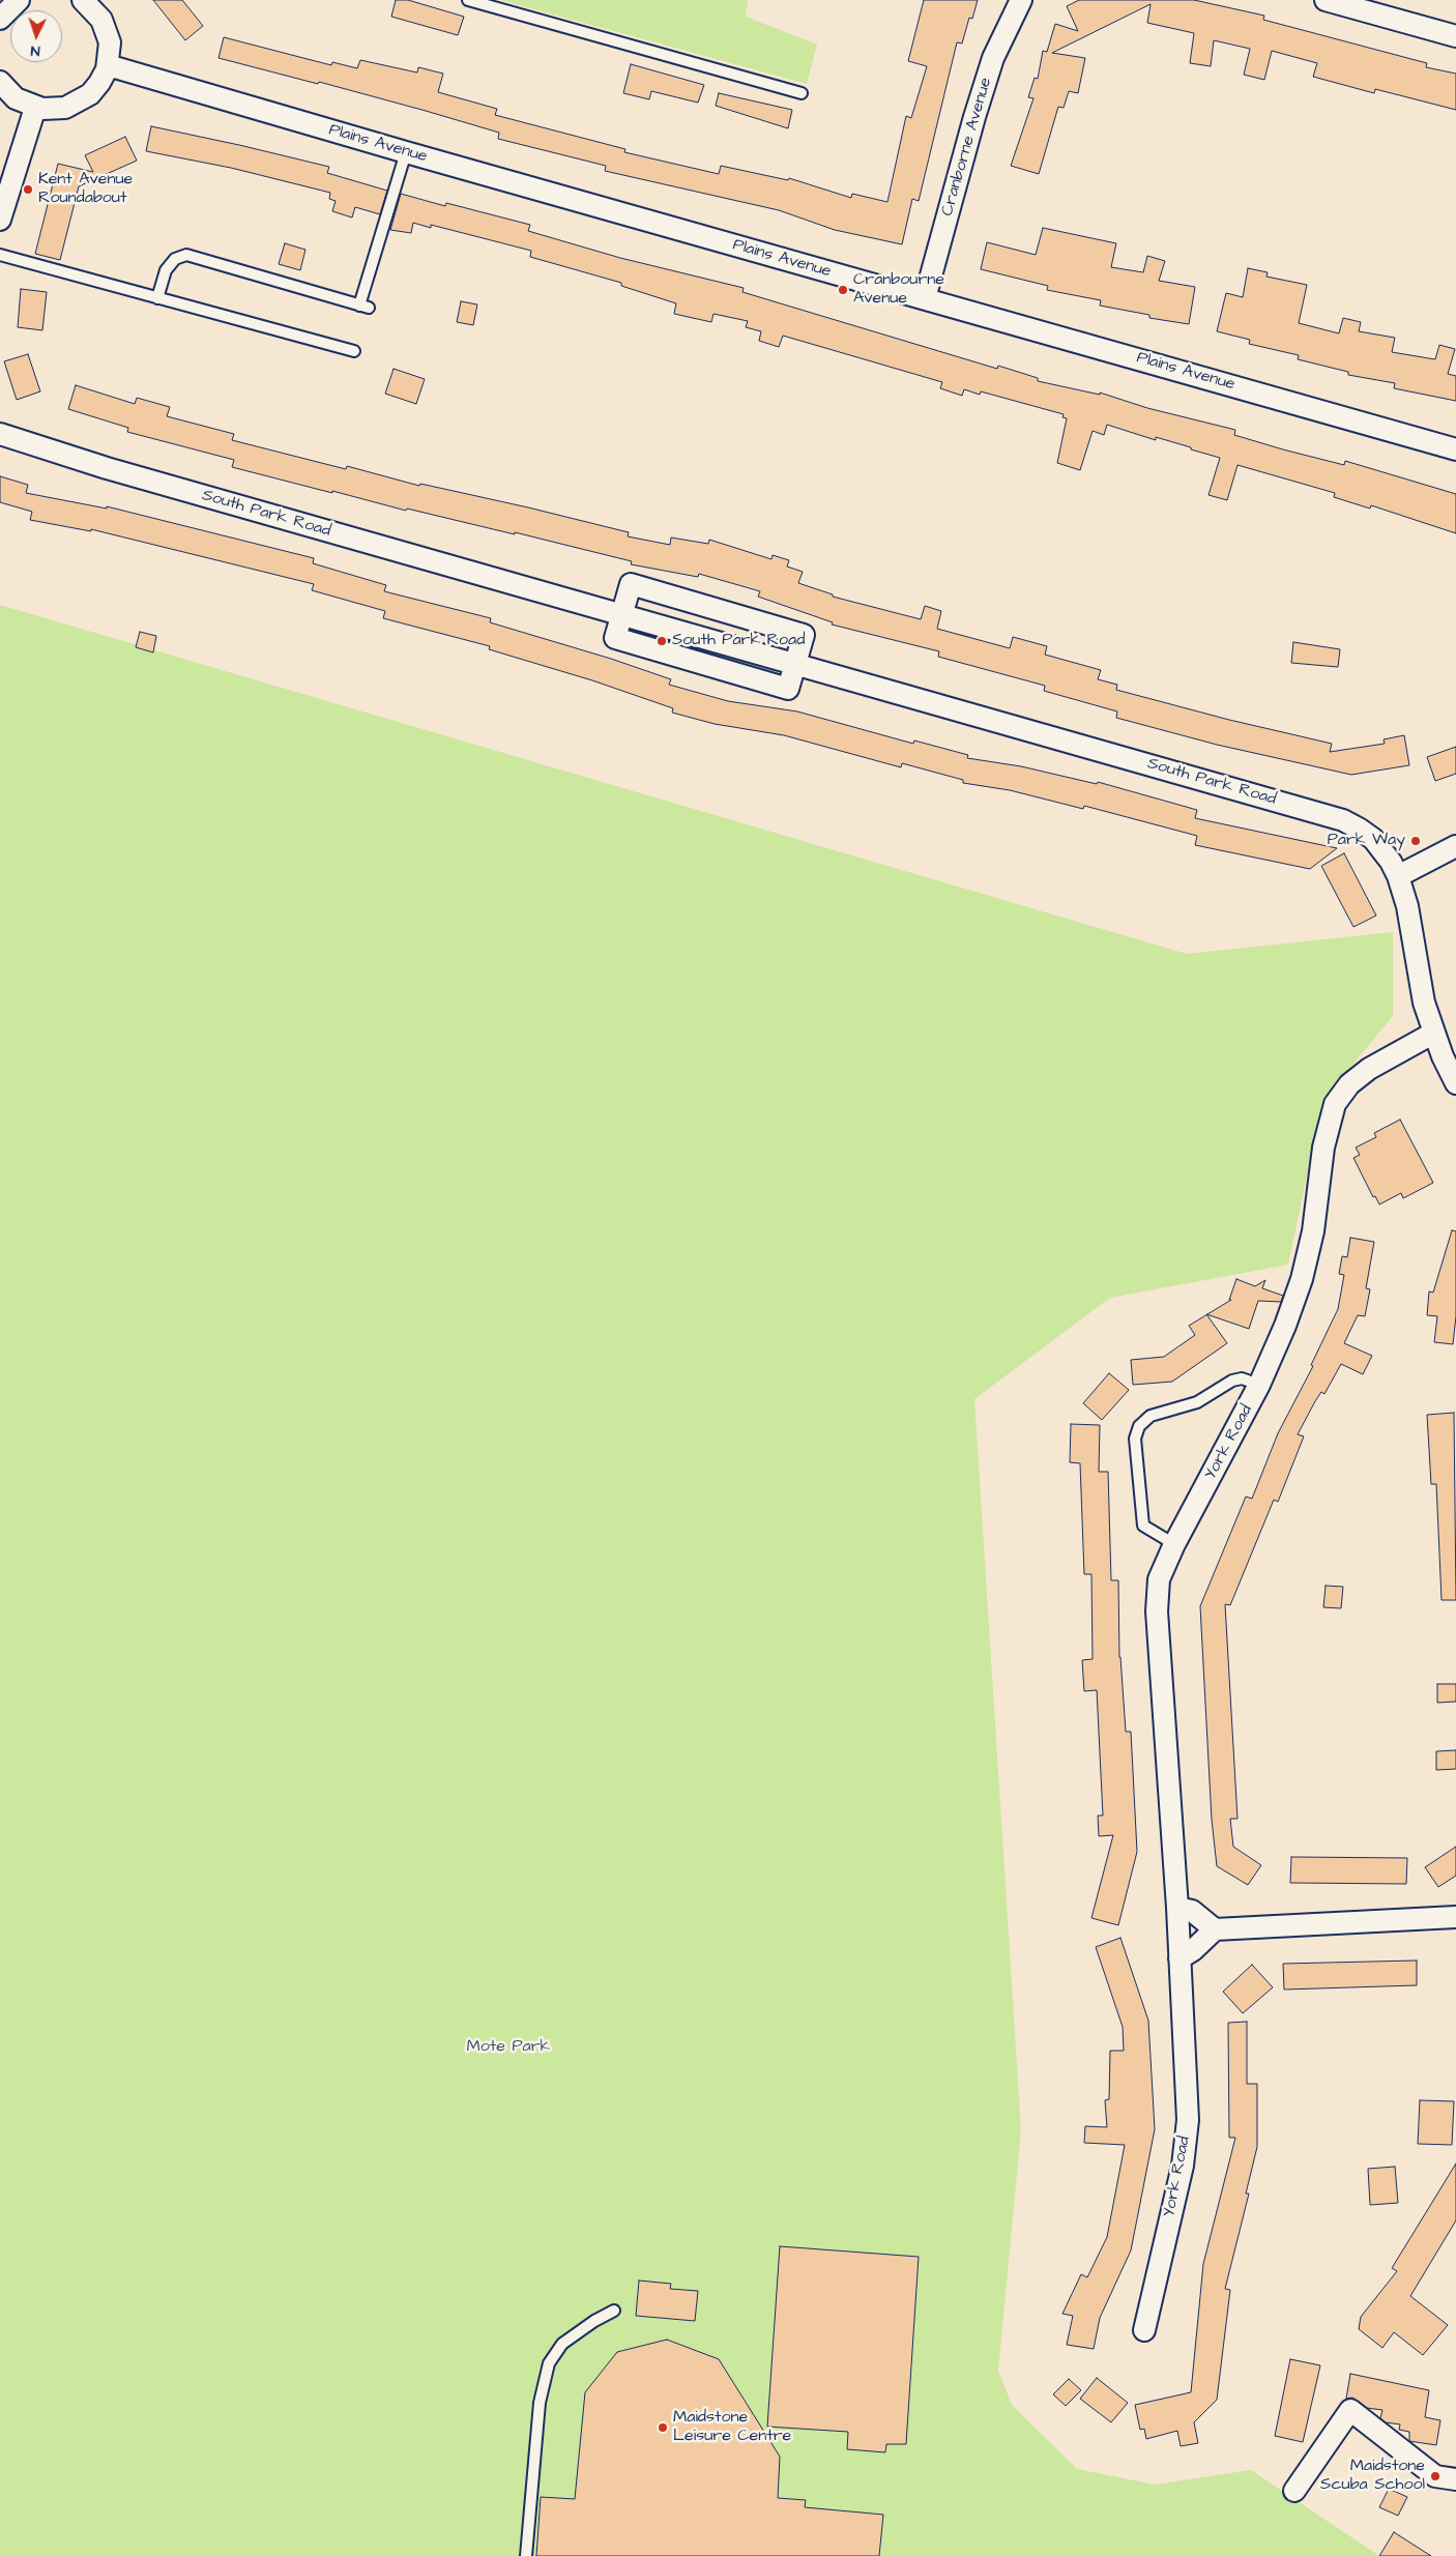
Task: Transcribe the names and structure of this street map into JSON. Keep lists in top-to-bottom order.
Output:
{
  "streets": {
    "street": [
      "Plains Avenue",
      "Cranborne Avenue",
      "South Park Road",
      "York Road"
    ]
  },
  "crossings": [
    ["Plains Avenue", "Cranborne Avenue"],
    ["South Park Road", "York Road"]
  ],
  "parks": ["Mote Park"],
  "places": [
    "Kent Avenue Roundabout",
    "Cranbourne Avenue",
    "South Park Road",
    "Park Way",
    "Maidstone Leisure Centre",
    "Maidstone Scuba School"
  ],
  "north": "bottom"
}
